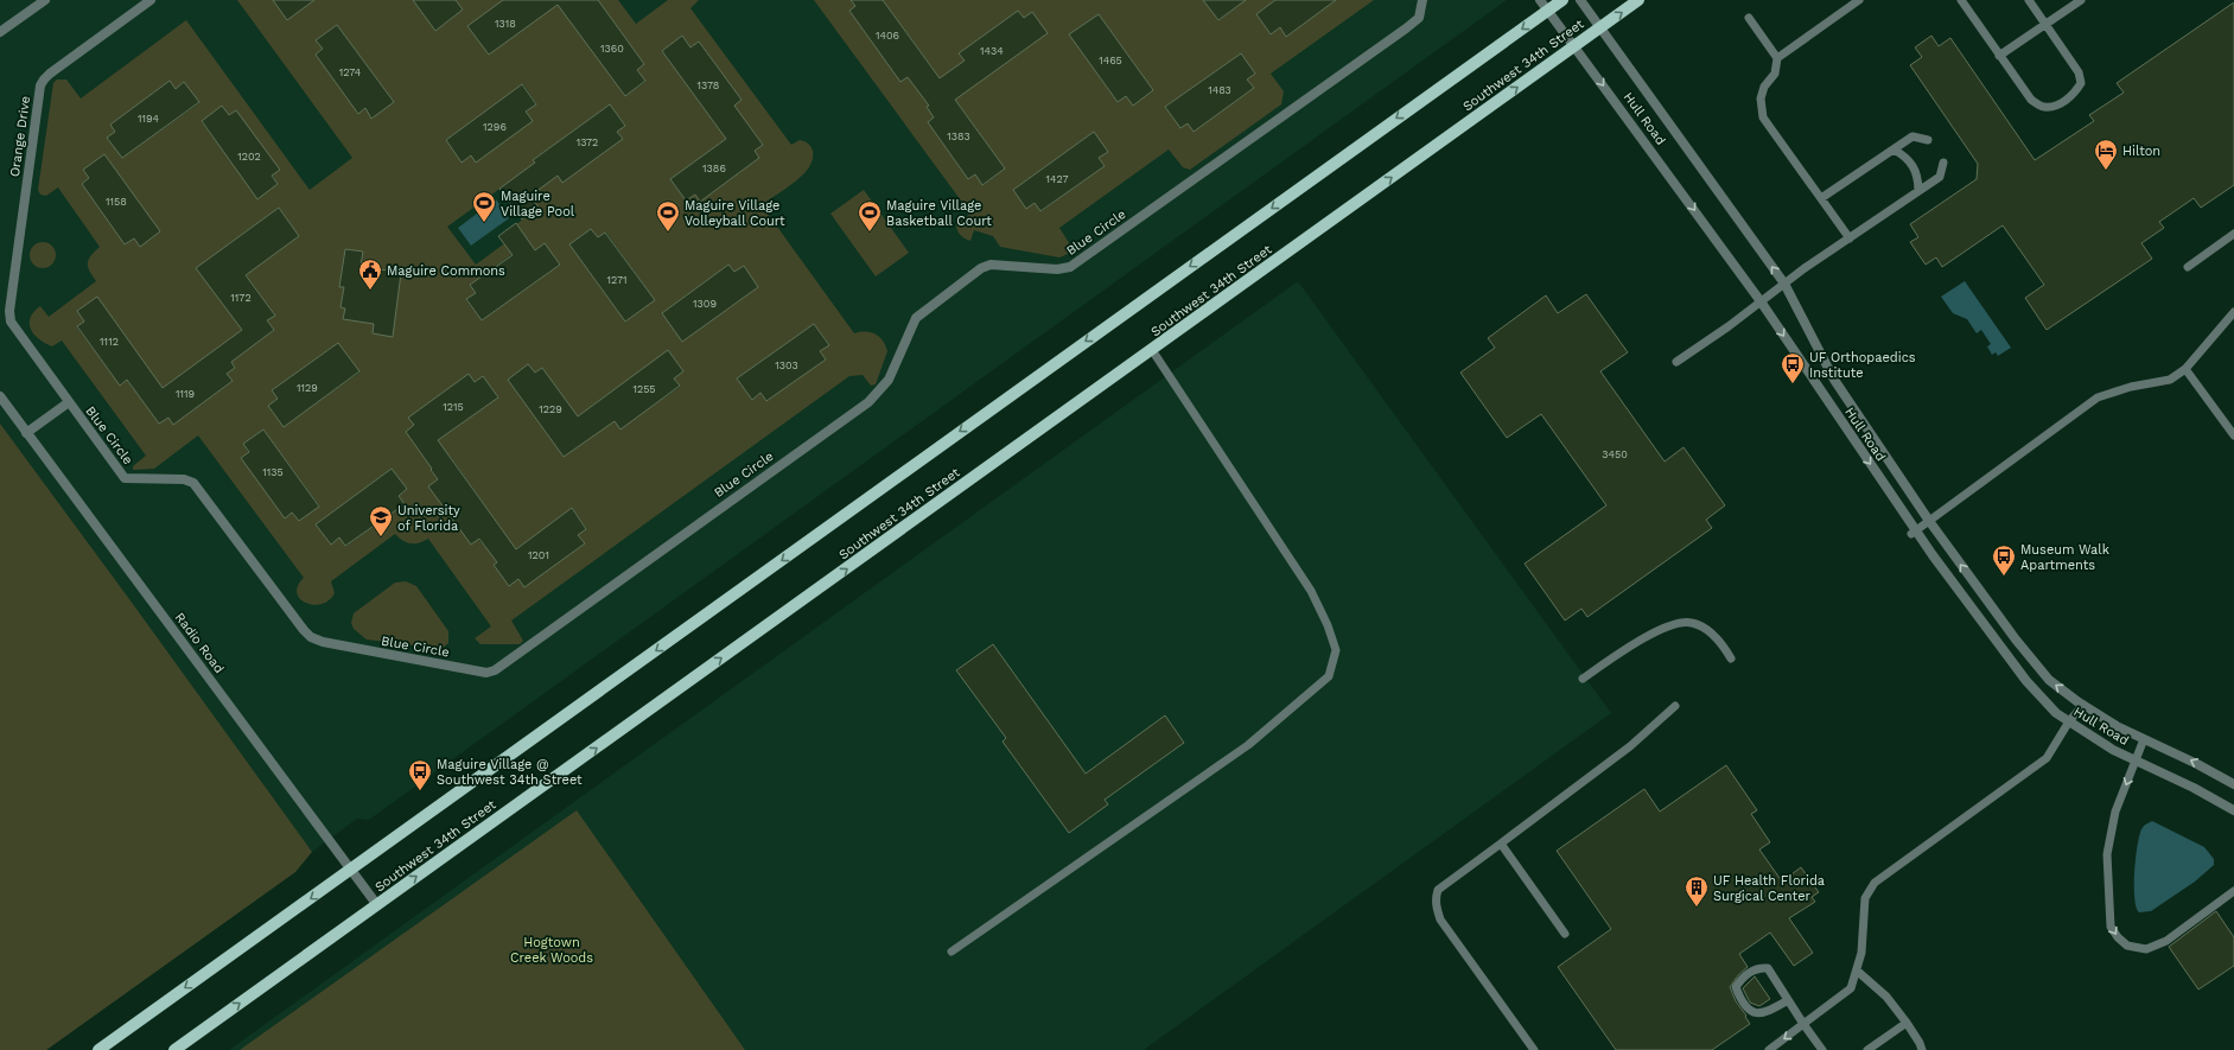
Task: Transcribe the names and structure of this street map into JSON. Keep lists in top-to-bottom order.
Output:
{
  "streets": {
    "main road": ["Southwest 34th Street"],
    "street": [
      "Hull Road",
      "Orange Drive",
      "Blue Circle",
      "Radio Road"
    ]
  },
  "crossings": [
    ["Southwest 34th Street", "Hull Road"],
    ["Southwest 34th Street", "Radio Road"],
    ["Orange Drive", "Blue Circle"]
  ],
  "parks": ["Hogtown Creek Woods"],
  "places": {
    "hotel": ["Hilton"],
    "sports": ["Maguire Village Pool", "Maguire Village Volleyball Court", "Maguire Village Basketball Court"],
    "public building": ["Maguire Commons"],
    "bus stop": ["UF Orthopaedics Institute", "Museum Walk Apartments", "Maguire Village @ Southwest 34th Street"],
    "school or university": ["University of Florida"],
    "building": ["UF Health Florida Surgical Center"]
  },
  "house_numbers": [
    "1318",
    "1406",
    "1360",
    "1434",
    "1465",
    "1274",
    "1378",
    "1483",
    "1194",
    "1296",
    "1383",
    "1372",
    "1202",
    "1386",
    "1427",
    "1158",
    "1271",
    "1172",
    "1309",
    "1112",
    "1303",
    "1129",
    "1255",
    "1119",
    "1215",
    "1229",
    "3450",
    "1135",
    "1201"
  ]
}
